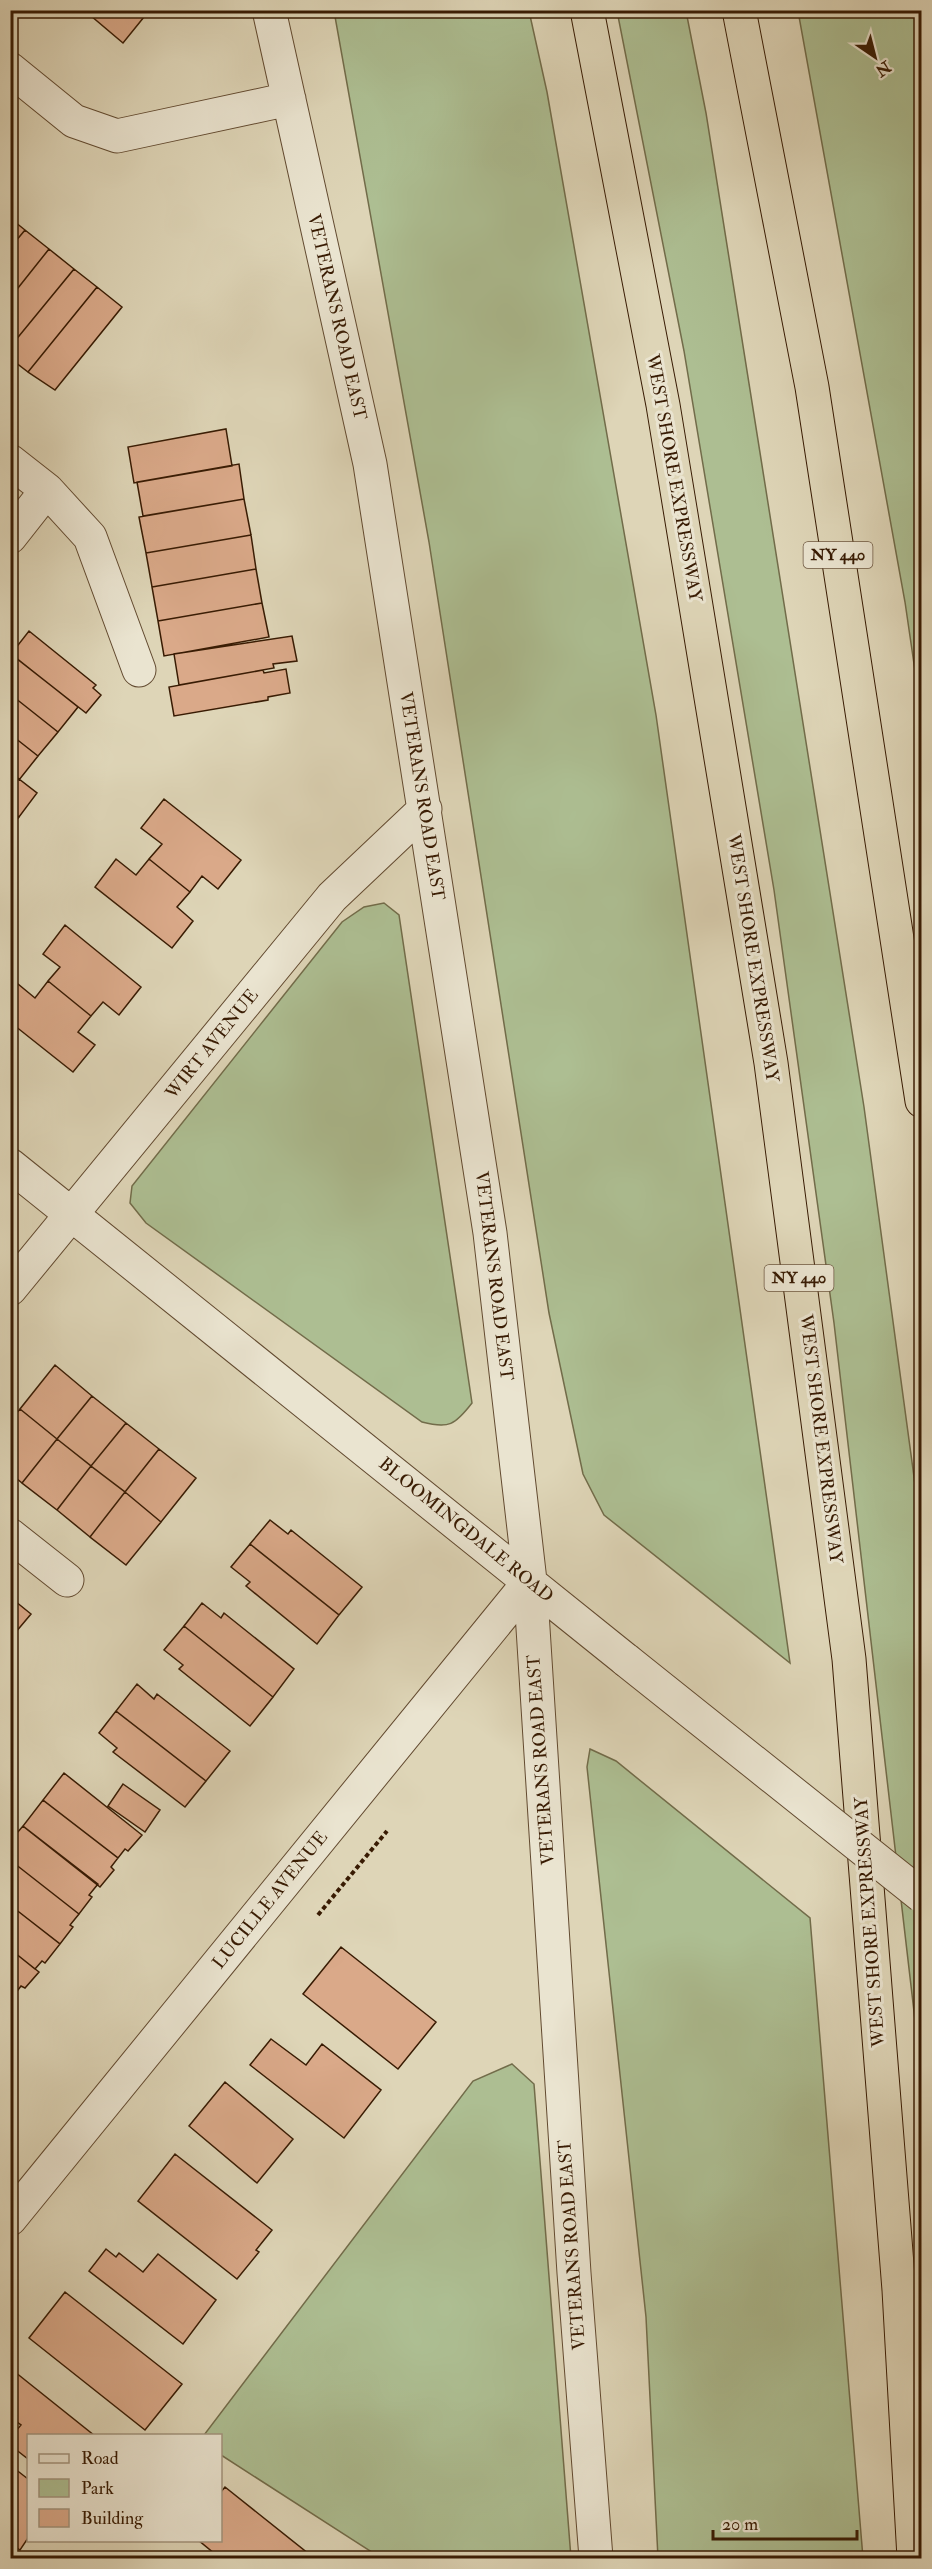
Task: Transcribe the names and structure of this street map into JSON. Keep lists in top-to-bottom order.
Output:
{
  "streets": {
    "highway": ["WEST SHORE EXPRESSWAY", "NY 440"],
    "street": [
      "VETERANS ROAD EAST",
      "WIRT AVENUE",
      "BLOOMINGDALE ROAD",
      "LUCILLE AVENUE"
    ]
  },
  "crossings": [
    ["VETERANS ROAD EAST", "WIRT AVENUE"],
    ["VETERANS ROAD EAST", "BLOOMINGDALE ROAD"],
    ["VETERANS ROAD EAST", "LUCILLE AVENUE"],
    ["WIRT AVENUE", "BLOOMINGDALE ROAD"],
    ["BLOOMINGDALE ROAD", "LUCILLE AVENUE"]
  ],
  "legend": ["Road", "Park", "Building"],
  "scale_bar": "20 m",
  "north": "bottom right"
}
